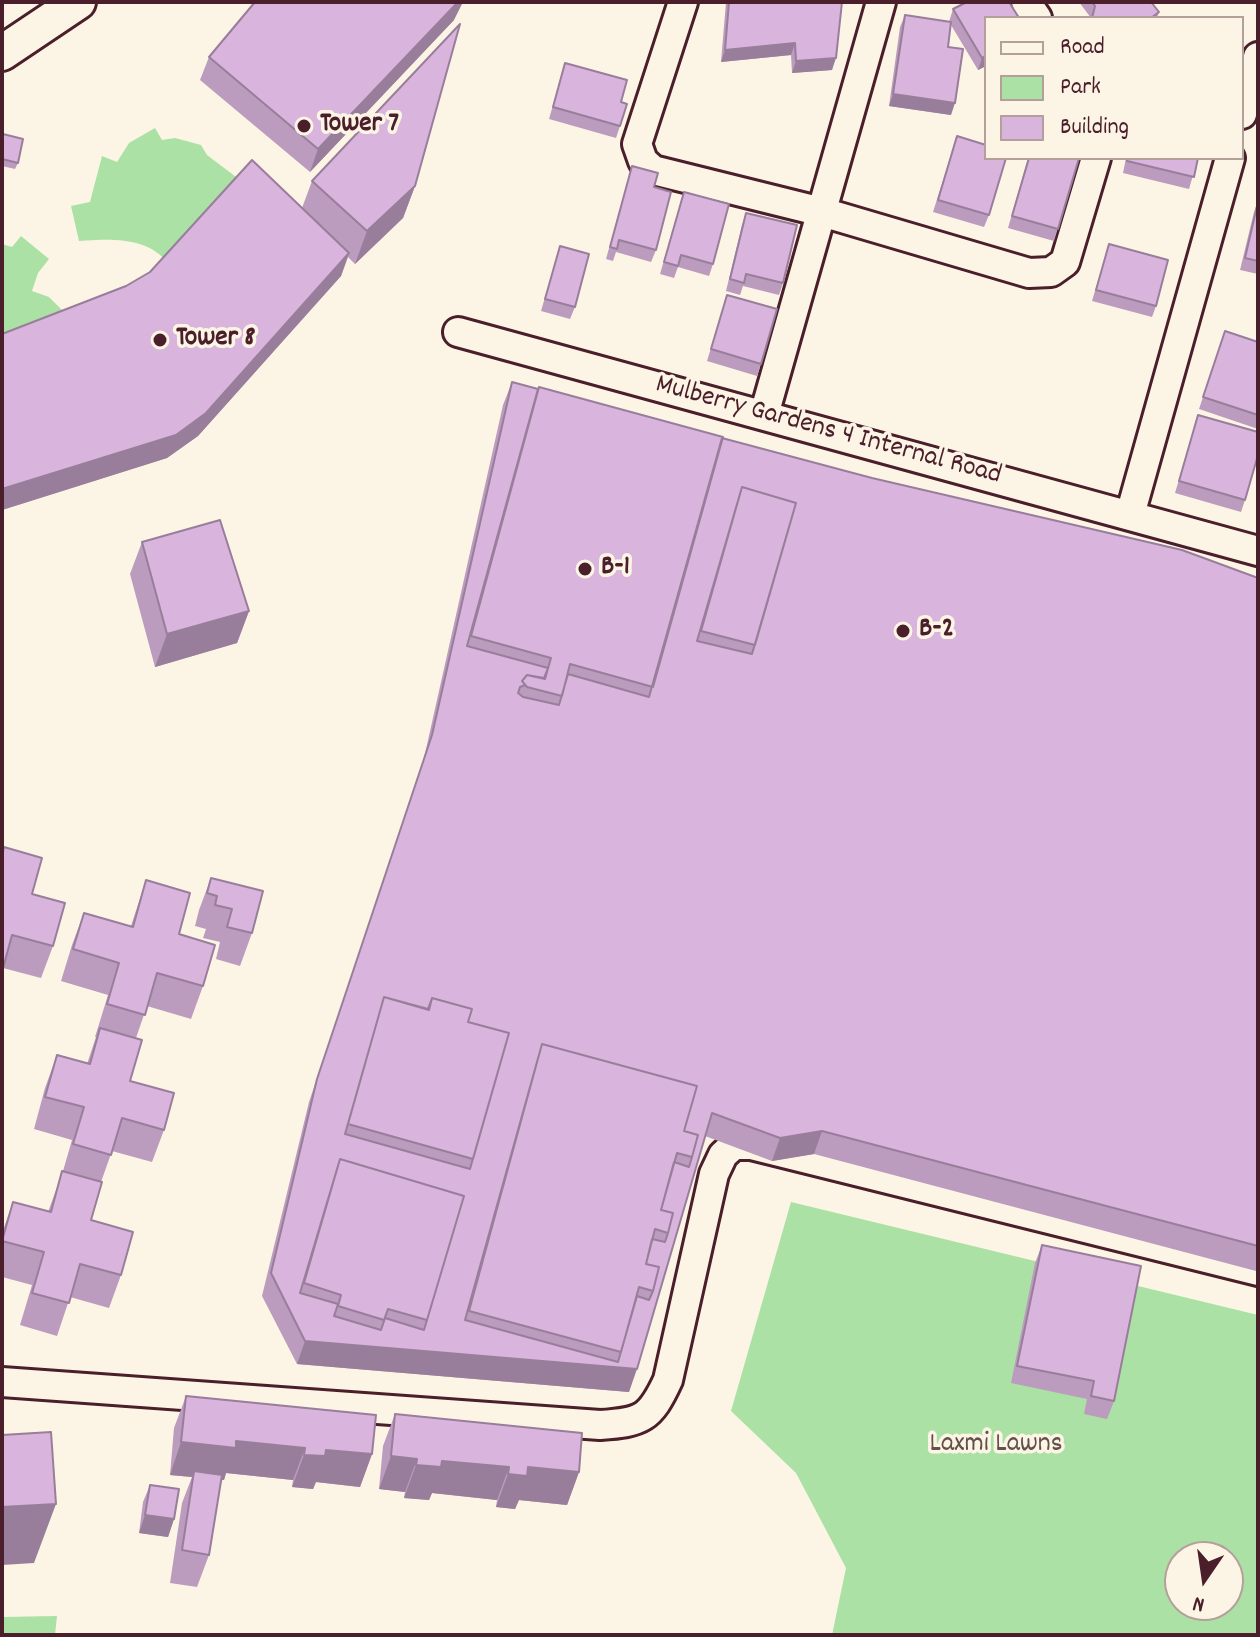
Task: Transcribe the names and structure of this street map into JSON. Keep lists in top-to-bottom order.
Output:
{
  "streets": {
    "street": ["Mulberry Gardens 4 Internal Road"]
  },
  "parks": ["Laxmi Lawns"],
  "places": [
    "Tower 7",
    "Tower 8",
    "B-1",
    "B-2"
  ],
  "legend": ["Road", "Park", "Building"],
  "north": "bottom"
}
